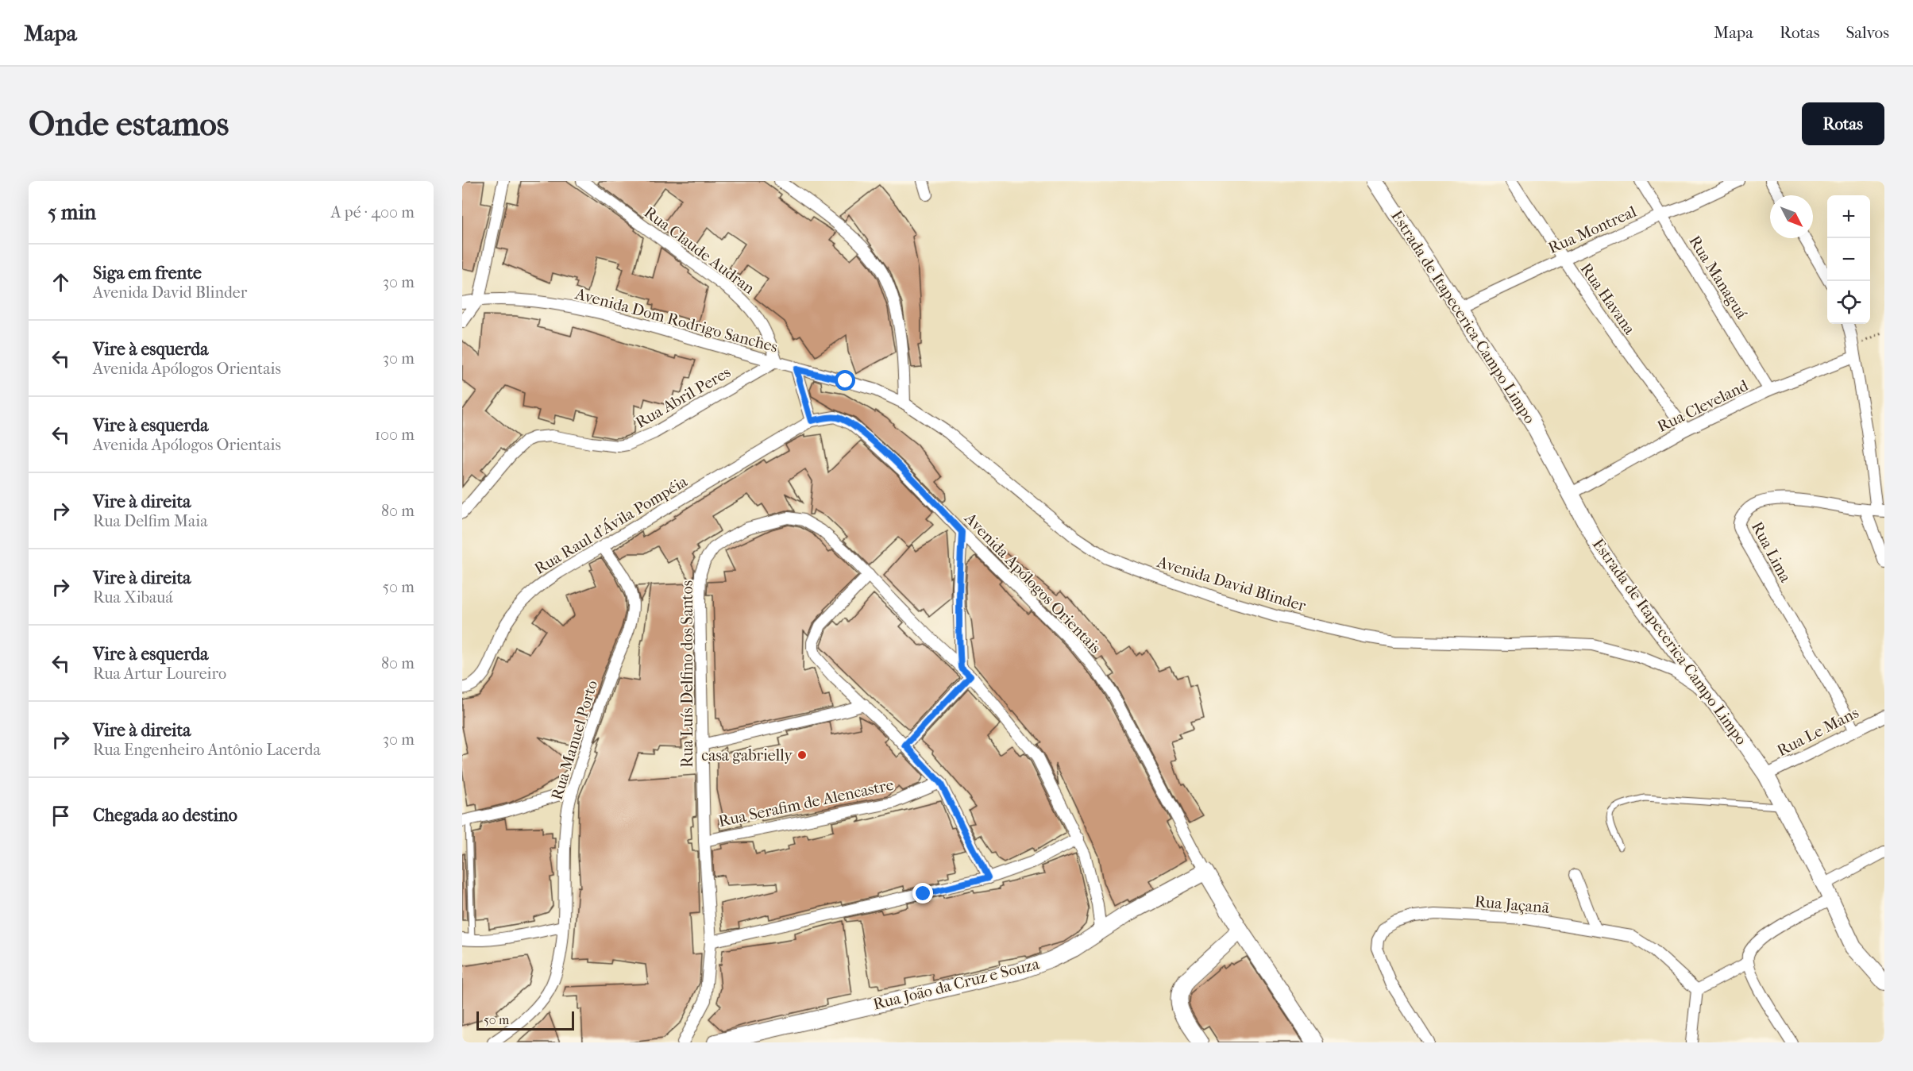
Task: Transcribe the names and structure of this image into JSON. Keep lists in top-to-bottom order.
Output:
{
  "streets": {
    "main road": ["Estrada de Itapecerica-Campo Limpo", "Rua João da Cruz e Souza"],
    "street": [
      "Rua Montreal",
      "Rua Claude Audran",
      "Rua Managuá",
      "Rua Havana",
      "Avenida Dom Rodrigo Sanches",
      "Rua Abril Peres",
      "Rua Cleveland",
      "Rua Raul d'Ávila Pompéia",
      "Rua Lima",
      "Avenida Apólogos Orientais",
      "Avenida David Blinder",
      "Rua Luís Delfino dos Santos",
      "Rua Le Mans",
      "Rua Manuel Porto",
      "Rua Serafim de Alencastre",
      "Rua Jaçanã"
    ]
  },
  "crossings": [
    ["Rua Montreal", "Rua Managuá"],
    ["Rua Montreal", "Rua Havana"],
    ["Rua Montreal", "Estrada de Itapecerica-Campo Limpo"],
    ["Rua Claude Audran", "Avenida Dom Rodrigo Sanches"],
    ["Rua Claude Audran", "Rua Abril Peres"],
    ["Rua Managuá", "Rua Cleveland"],
    ["Rua Havana", "Rua Cleveland"],
    ["Estrada de Itapecerica-Campo Limpo", "Rua Cleveland"],
    ["Estrada de Itapecerica-Campo Limpo", "Avenida David Blinder"],
    ["Estrada de Itapecerica-Campo Limpo", "Rua Le Mans"],
    ["Avenida Dom Rodrigo Sanches", "Rua Abril Peres"],
    ["Avenida Dom Rodrigo Sanches", "Avenida David Blinder"],
    ["Rua Raul d'Ávila Pompéia", "Avenida Apólogos Orientais"],
    ["Rua Raul d'Ávila Pompéia", "Rua Manuel Porto"],
    ["Rua Lima", "Rua Le Mans"],
    ["Avenida Apólogos Orientais", "Rua João da Cruz e Souza"],
    ["Rua Luís Delfino dos Santos", "Rua Serafim de Alencastre"],
    ["Rua Luís Delfino dos Santos", "Rua João da Cruz e Souza"]
  ],
  "places": ["casa gabrielly"],
  "scale_bar": "50 m",
  "north": "bottom right",
  "page": {
    "header": "Mapa",
    "nav": ["Mapa", "Rotas", "Salvos"],
    "buttons": "Rotas",
    "title": "Onde estamos",
    "heading": ["5 min", "A pé · 400 m"],
    "map_buttons": ["+", "−"],
    "list": [
      ["Siga em frente", "Avenida David Blinder", "30 m"],
      ["Vire à esquerda", "Avenida Apólogos Orientais", "30 m"],
      ["Vire à esquerda", "Avenida Apólogos Orientais", "100 m"],
      ["Vire à direita", "Rua Delfim Maia", "80 m"],
      ["Vire à direita", "Rua Xibauá", "50 m"],
      ["Vire à esquerda", "Rua Artur Loureiro", "80 m"],
      ["Vire à direita", "Rua Engenheiro Antônio Lacerda", "30 m"],
      "Chegada ao destino"
    ],
    "scale": "50 m"
  }
}
